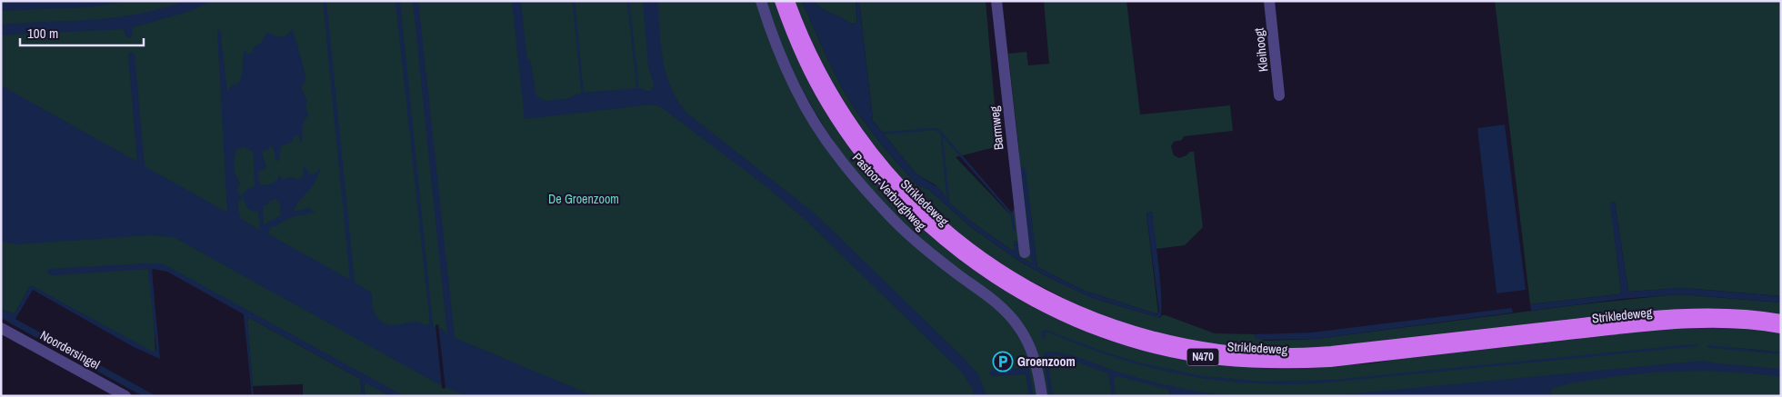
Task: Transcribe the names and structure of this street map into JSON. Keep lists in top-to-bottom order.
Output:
{
  "streets": {
    "main road": ["Strikledeweg", "N470"],
    "street": [
      "Kleihoogt",
      "Barmweg",
      "Pastoor Verburghweg",
      "Noordersingel"
    ]
  },
  "parks": ["De Groenzoom"],
  "places": {
    "parking": ["Groenzoom"]
  },
  "scale_bar": "100 m"
}
